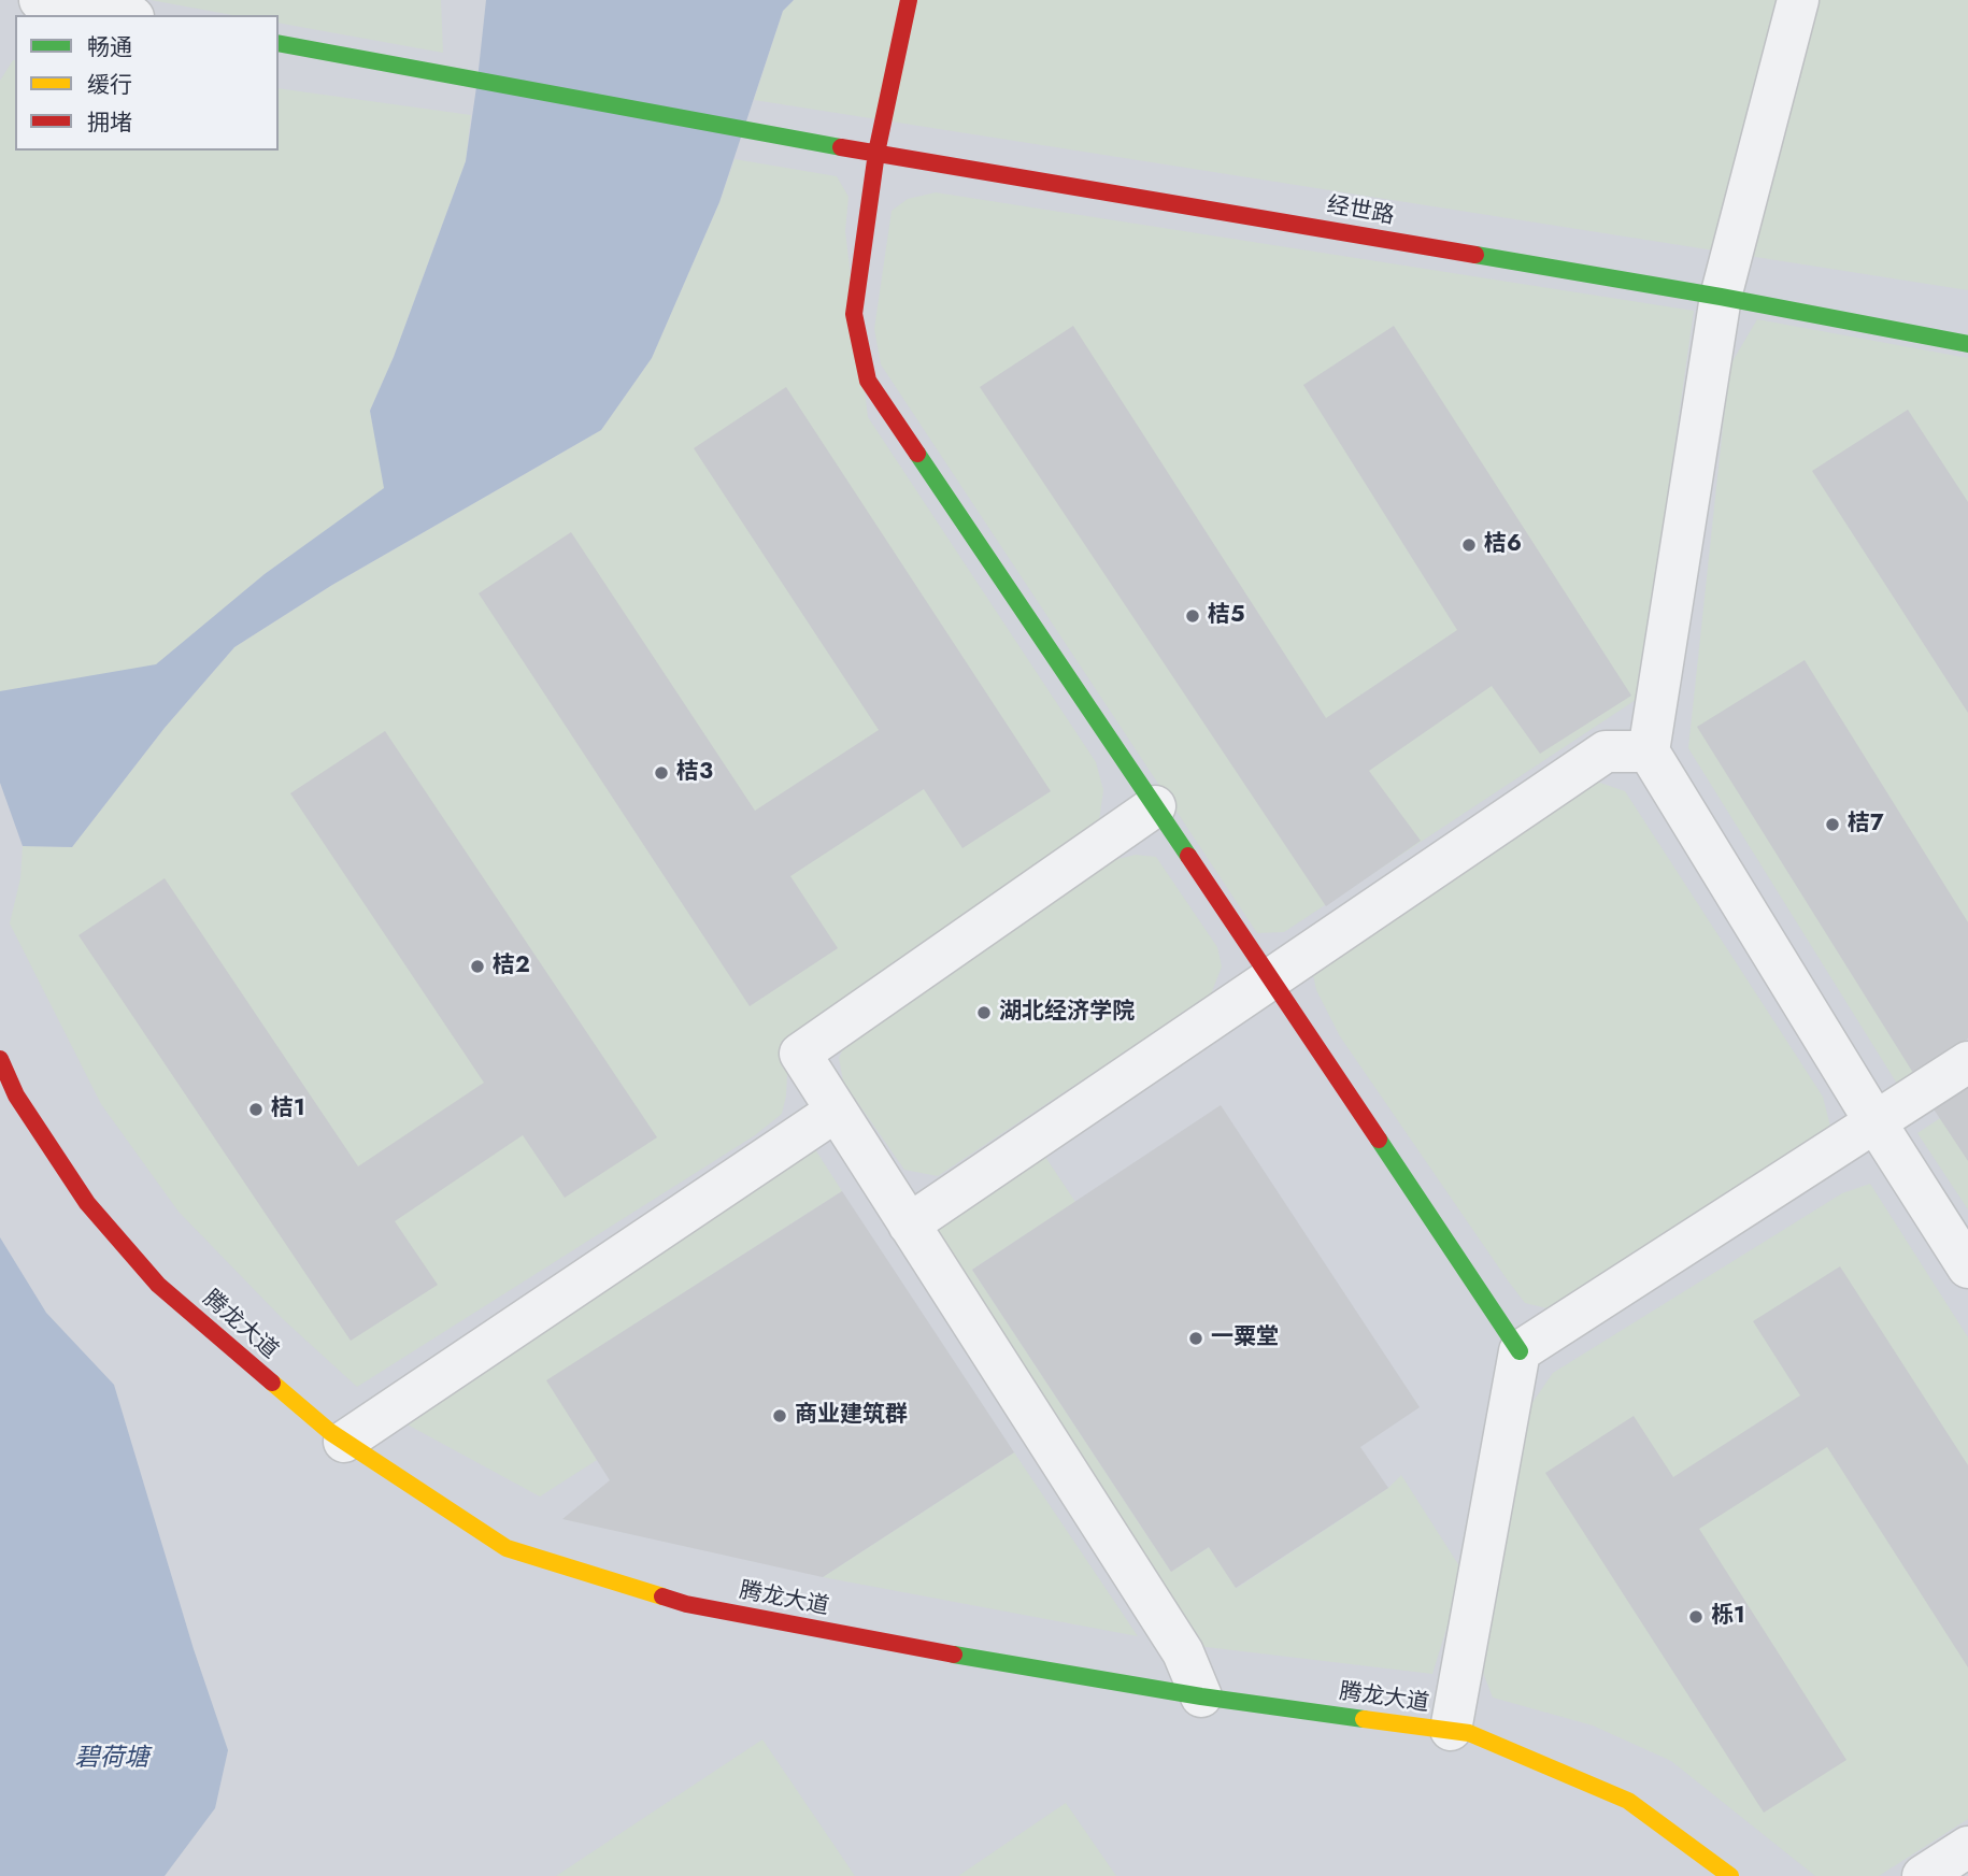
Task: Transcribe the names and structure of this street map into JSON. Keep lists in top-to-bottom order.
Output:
{
  "streets": {
    "street": ["经世路", "腾龙大道"]
  },
  "water": ["碧荷塘"],
  "places": [
    "桔6",
    "桔5",
    "桔3",
    "桔7",
    "桔2",
    "湖北经济学院",
    "桔1",
    "一粟堂",
    "商业建筑群",
    "栎1"
  ],
  "legend": ["畅通", "缓行", "拥堵"]
}
